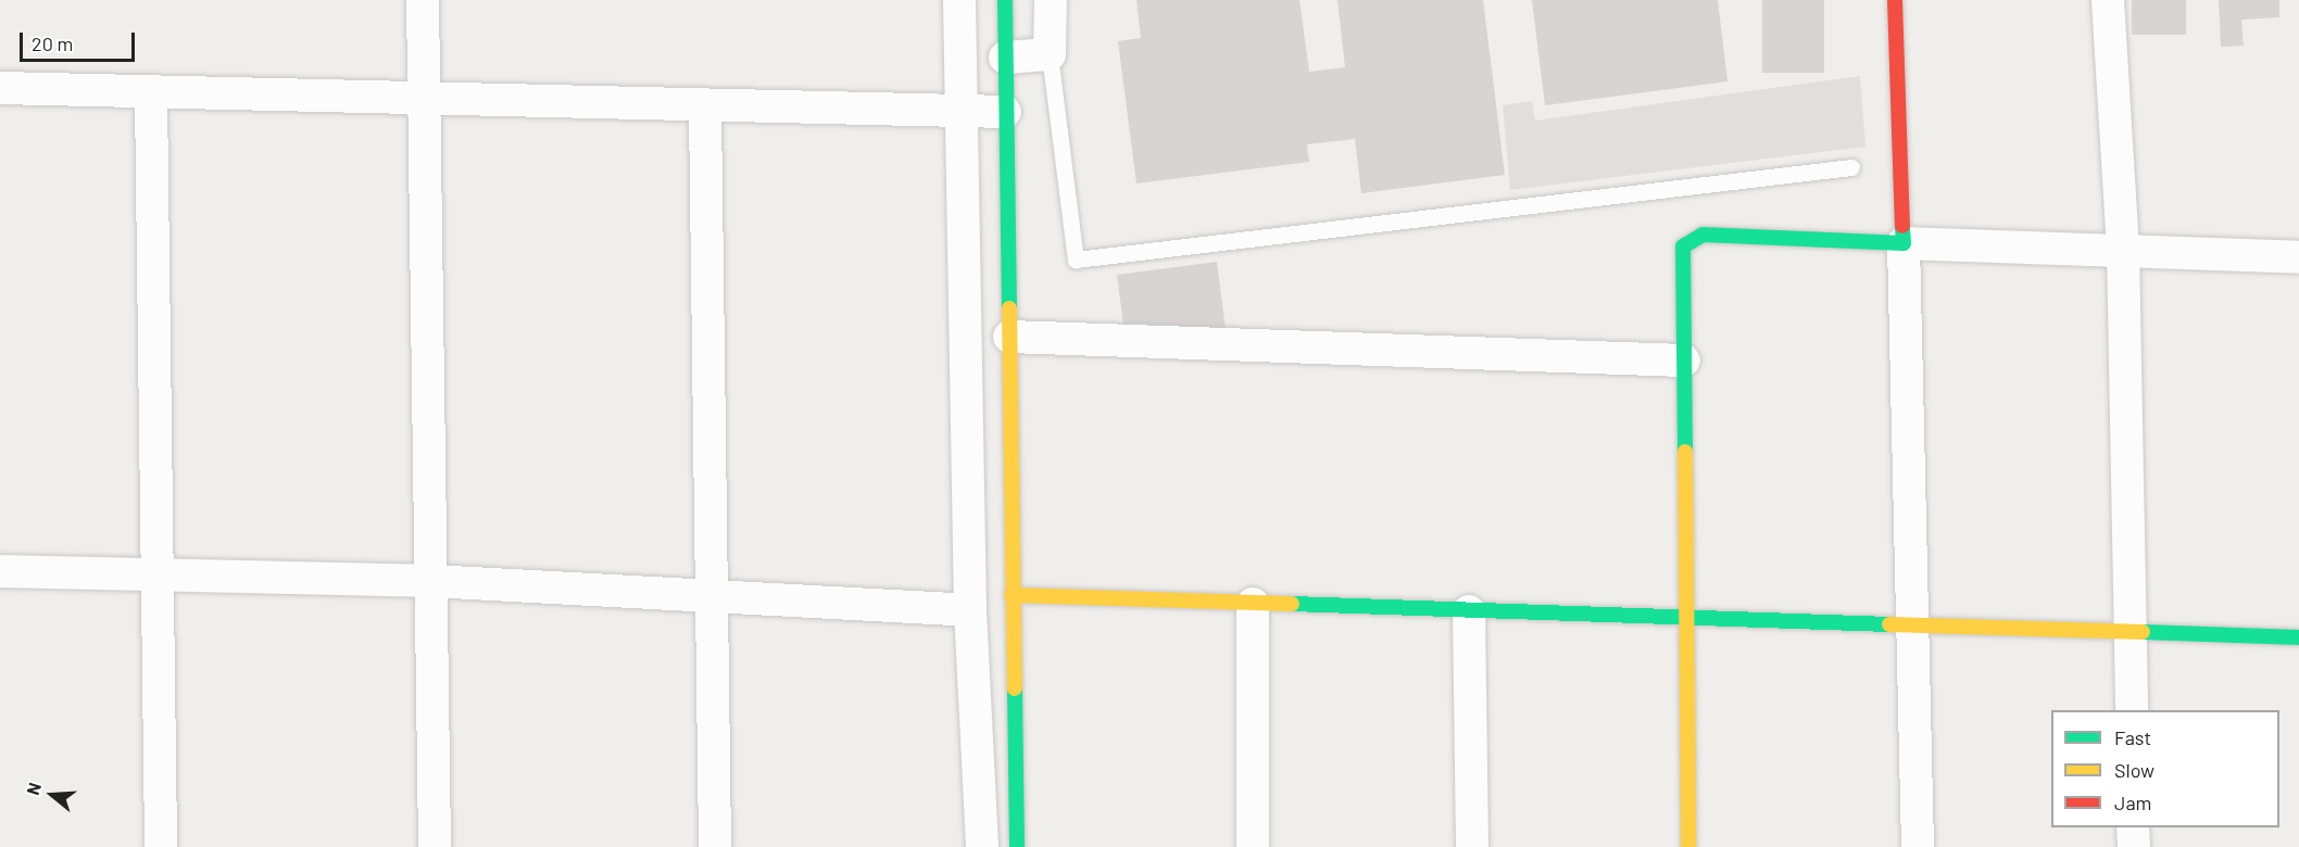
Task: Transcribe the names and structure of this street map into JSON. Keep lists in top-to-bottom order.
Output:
{
  "legend": ["Fast", "Slow", "Jam"],
  "scale_bar": "20 m",
  "north": "left"
}
